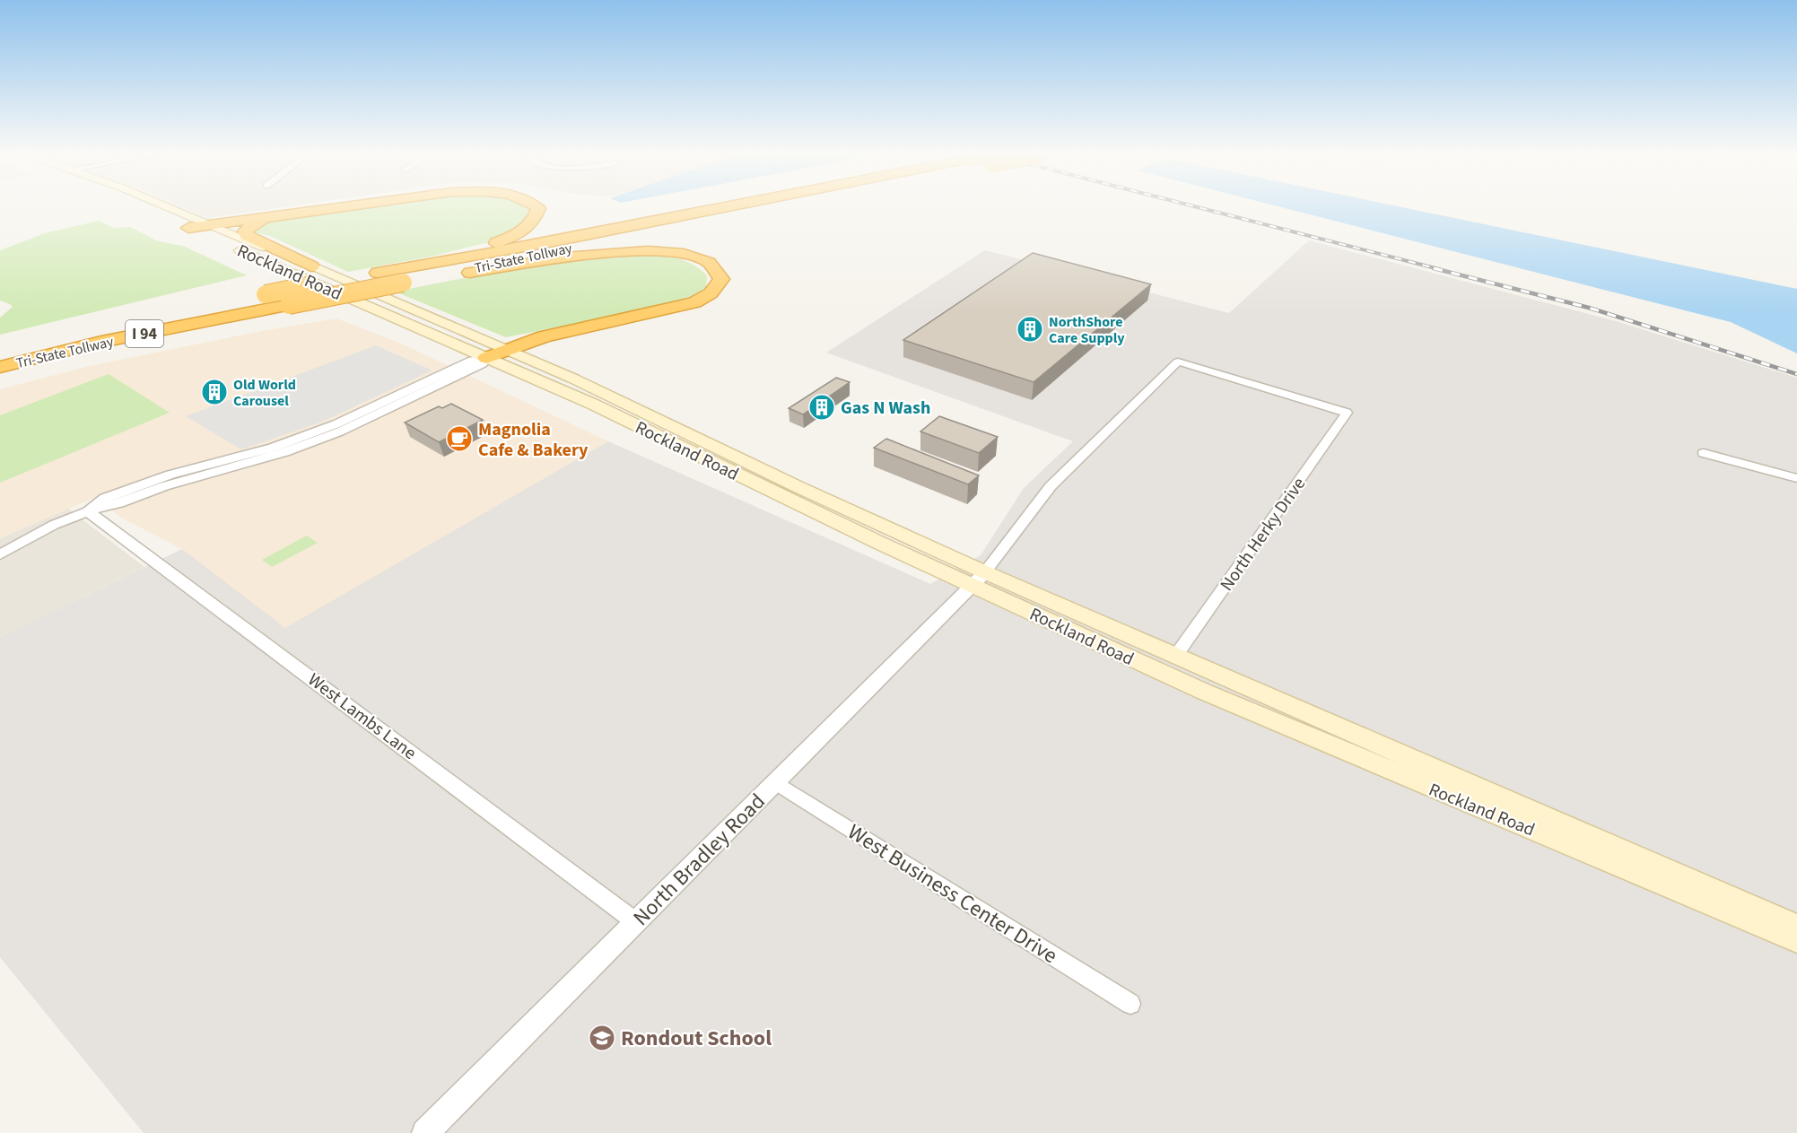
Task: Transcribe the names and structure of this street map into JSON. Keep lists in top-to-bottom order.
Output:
{
  "streets": {
    "highway": ["Tri-State Tollway", "I 94"],
    "main road": ["Rockland Road"],
    "street": [
      "North Herky Drive",
      "West Lambs Lane",
      "North Bradley Road",
      "West Business Center Drive"
    ]
  },
  "crossings": [
    ["Rockland Road", "North Herky Drive"],
    ["Rockland Road", "North Bradley Road"],
    ["North Herky Drive", "North Bradley Road"],
    ["West Lambs Lane", "North Bradley Road"],
    ["North Bradley Road", "West Business Center Drive"]
  ],
  "places": {
    "building": ["NorthShore Care Supply", "Old World Carousel", "Gas N Wash"],
    "cafe": ["Magnolia Cafe & Bakery"],
    "school or university": ["Rondout School"]
  }
}
